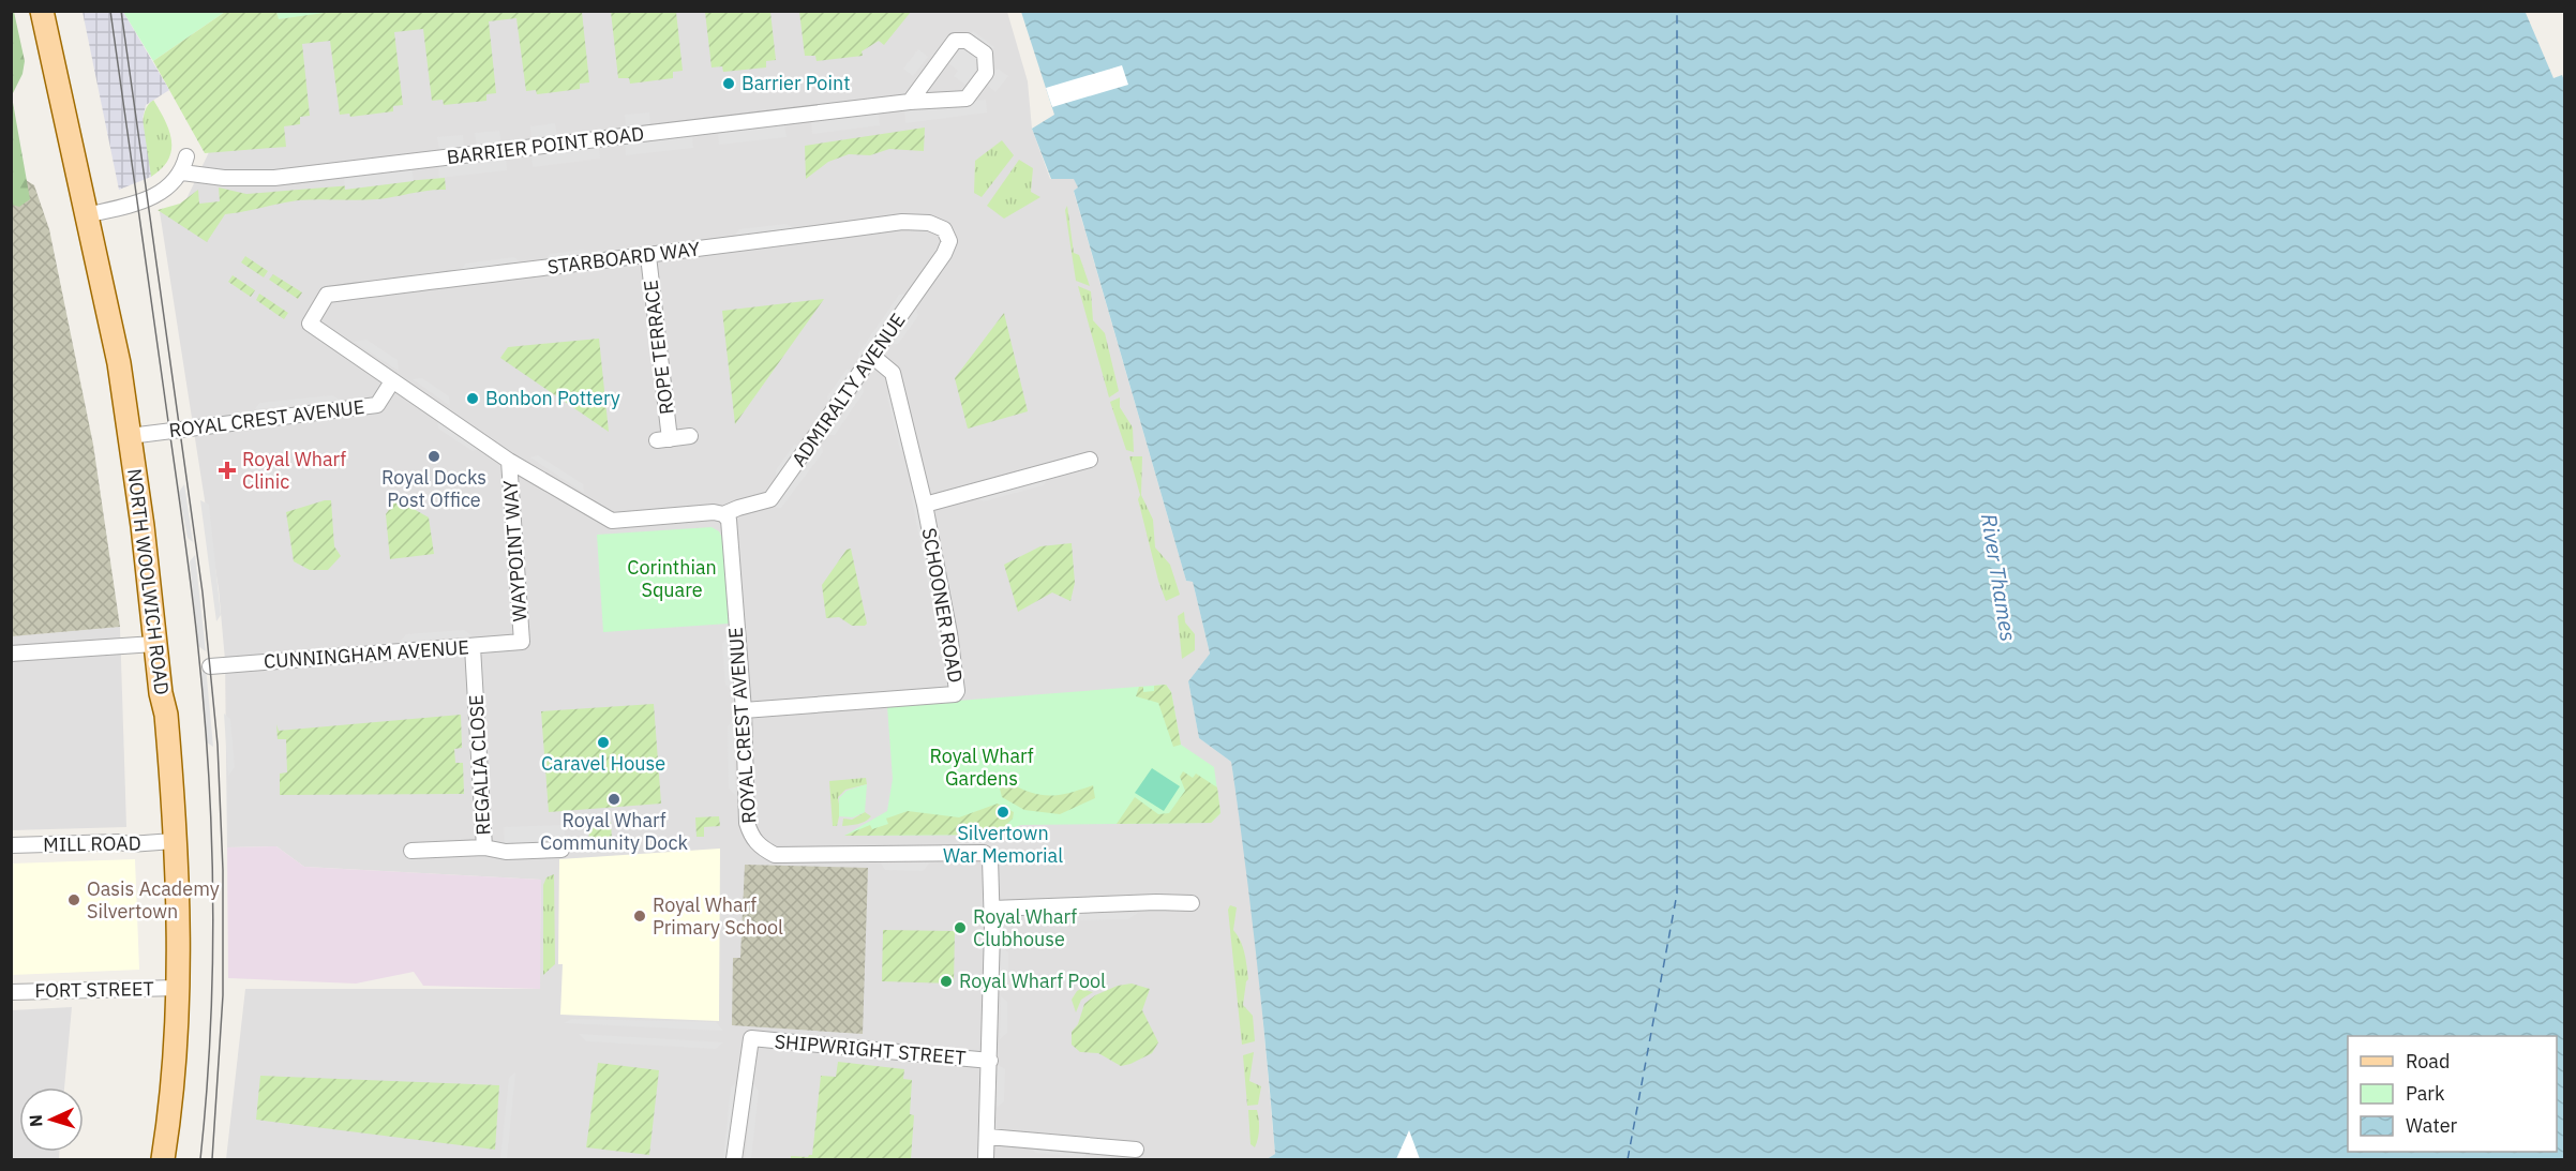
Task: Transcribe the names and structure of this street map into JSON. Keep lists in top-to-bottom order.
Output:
{
  "streets": {
    "main road": ["NORTH WOOLWICH ROAD"],
    "street": [
      "BARRIER POINT ROAD",
      "STARBOARD WAY",
      "ROPE TERRACE",
      "ADMIRALTY AVENUE",
      "ROYAL CREST AVENUE",
      "WAYPOINT WAY",
      "SCHOONER ROAD",
      "CUNNINGHAM AVENUE",
      "REGALIA CLOSE",
      "MILL ROAD",
      "FORT STREET",
      "SHIPWRIGHT STREET"
    ]
  },
  "crossings": [
    ["STARBOARD WAY", "ROPE TERRACE"],
    ["STARBOARD WAY", "ADMIRALTY AVENUE"],
    ["STARBOARD WAY", "ROYAL CREST AVENUE"],
    ["ADMIRALTY AVENUE", "ROYAL CREST AVENUE"],
    ["ADMIRALTY AVENUE", "SCHOONER ROAD"],
    ["ROYAL CREST AVENUE", "WAYPOINT WAY"],
    ["ROYAL CREST AVENUE", "NORTH WOOLWICH ROAD"],
    ["ROYAL CREST AVENUE", "SCHOONER ROAD"],
    ["ROYAL CREST AVENUE", "SHIPWRIGHT STREET"],
    ["WAYPOINT WAY", "CUNNINGHAM AVENUE"],
    ["NORTH WOOLWICH ROAD", "MILL ROAD"],
    ["NORTH WOOLWICH ROAD", "FORT STREET"],
    ["CUNNINGHAM AVENUE", "REGALIA CLOSE"]
  ],
  "water": ["River Thames"],
  "parks": ["Corinthian Square", "Royal Wharf Gardens"],
  "places": {
    "other": [
      "Barrier Point",
      "Bonbon Pottery",
      "Royal Docks Post Office",
      "Caravel House",
      "Royal Wharf Community Dock",
      "Silvertown War Memorial",
      "Oasis Academy Silvertown",
      "Royal Wharf Primary School",
      "Royal Wharf Clubhouse",
      "Royal Wharf Pool"
    ],
    "health": ["Royal Wharf Clinic"]
  },
  "legend": ["Road", "Park", "Water"],
  "north": "left"
}
